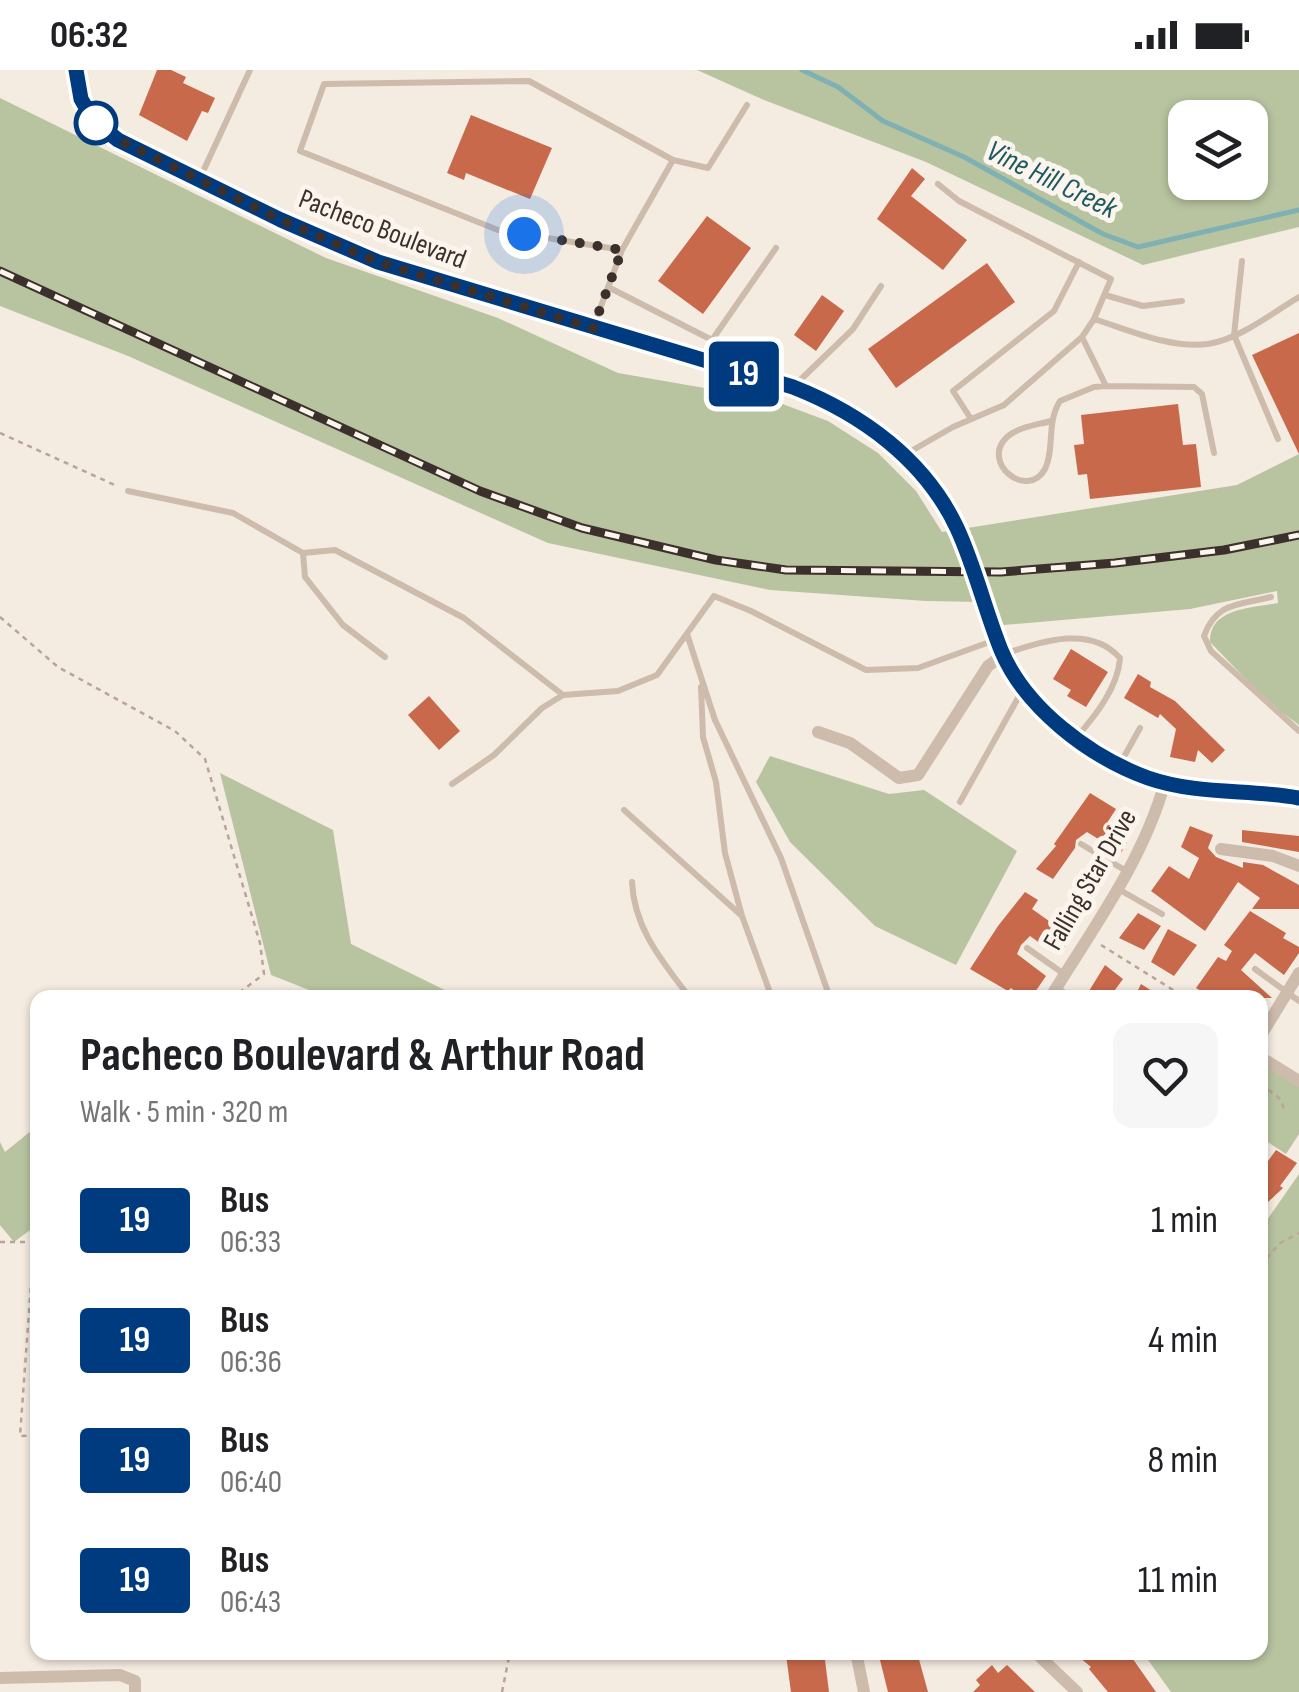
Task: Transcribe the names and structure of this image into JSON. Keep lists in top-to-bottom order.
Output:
{
  "streets": {
    "main road": ["Pacheco Boulevard"],
    "street": ["Falling Star Drive"]
  },
  "crossings": [
    ["Pacheco Boulevard", "Falling Star Drive"]
  ],
  "water": ["Vine Hill Creek"],
  "lines": ["bus line 19"],
  "page": {
    "status": "06:32",
    "on_map": "19",
    "heading": ["Pacheco Boulevard & Arthur Road", "Walk · 5 min · 320 m"],
    "list": [
      {
        "mark": "19",
        "name": "Bus",
        "note": "06:33",
        "value": "1 min"
      },
      {
        "mark": "19",
        "name": "Bus",
        "note": "06:36",
        "value": "4 min"
      },
      {
        "mark": "19",
        "name": "Bus",
        "note": "06:40",
        "value": "8 min"
      },
      {
        "mark": "19",
        "name": "Bus",
        "note": "06:43",
        "value": "11 min"
      }
    ]
  }
}
